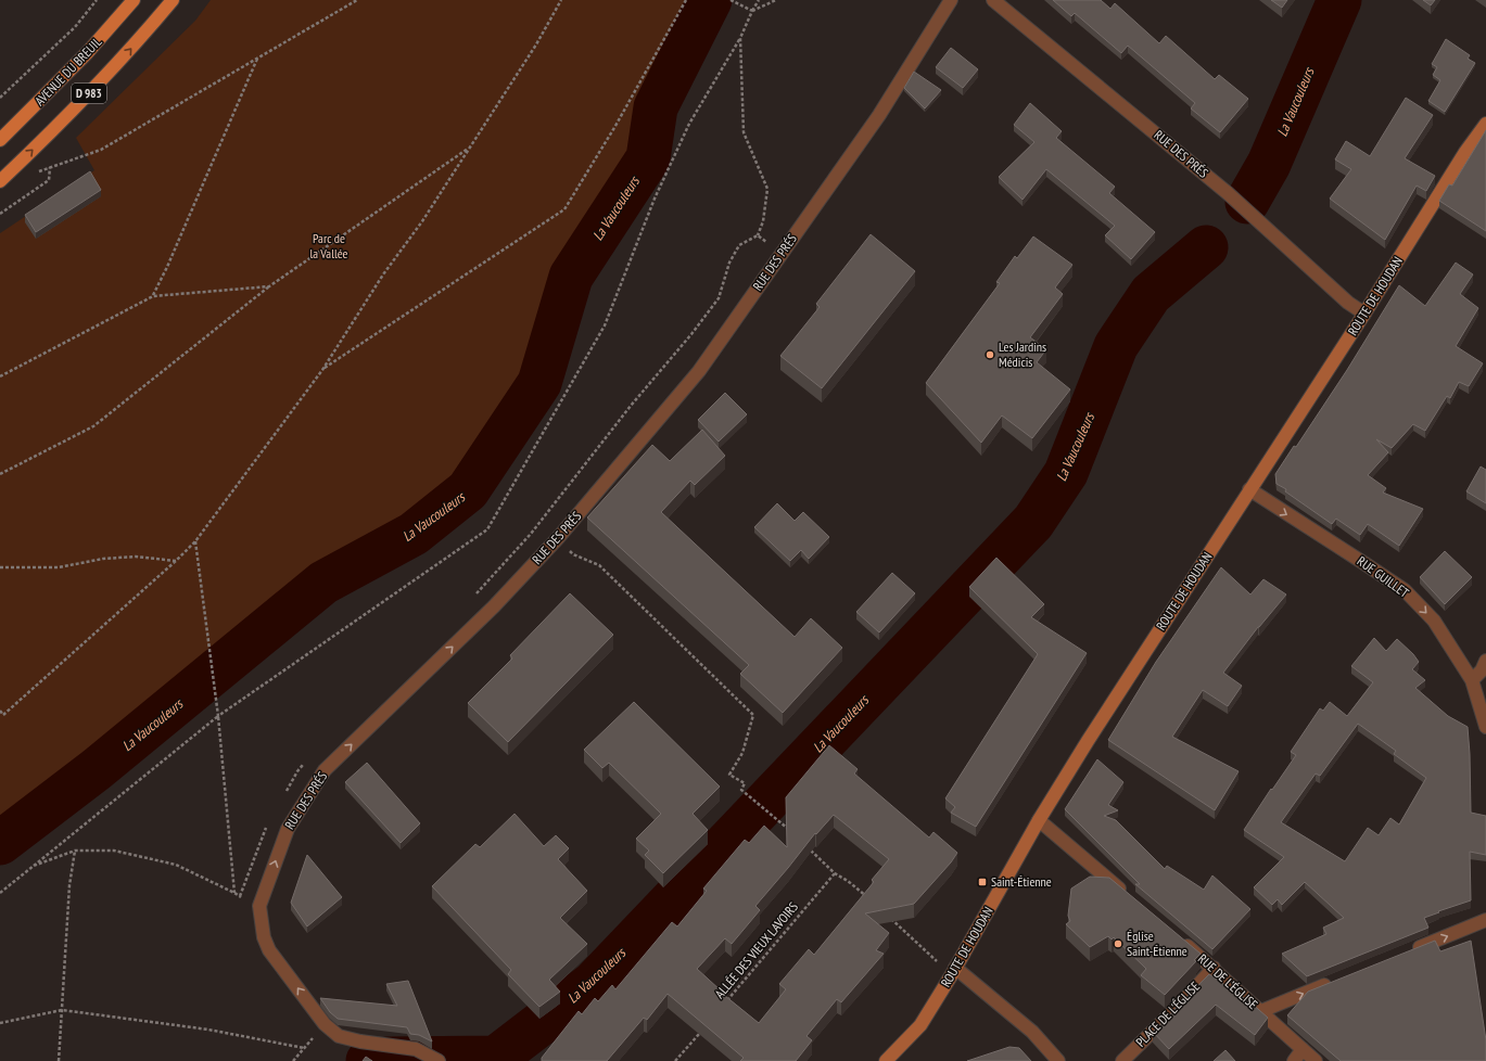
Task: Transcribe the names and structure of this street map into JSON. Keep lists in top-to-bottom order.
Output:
{
  "streets": {
    "main road": ["AVENUE DU BREUIL", "D 983"],
    "street": [
      "RUE DES PRÉS",
      "ROUTE DE HOUDAN",
      "RUE GUILLET",
      "RUE DE L'ÉGLISE",
      "PLACE DE L'ÉGLISE"
    ],
    "path": ["ALLÉE DES VIEUX LAVOIRS"]
  },
  "crossings": [
    ["RUE DES PRÉS", "ROUTE DE HOUDAN"],
    ["ROUTE DE HOUDAN", "RUE GUILLET"],
    ["RUE DE L'ÉGLISE", "PLACE DE L'ÉGLISE"]
  ],
  "one_way": ["RUE GUILLET"],
  "water": ["La Vaucouleurs"],
  "parks": ["Parc de la Vallée"],
  "places": {
    "other": ["Les Jardins Médicis", "Église Saint-Étienne"],
    "transit": ["Saint-Étienne"]
  }
}
